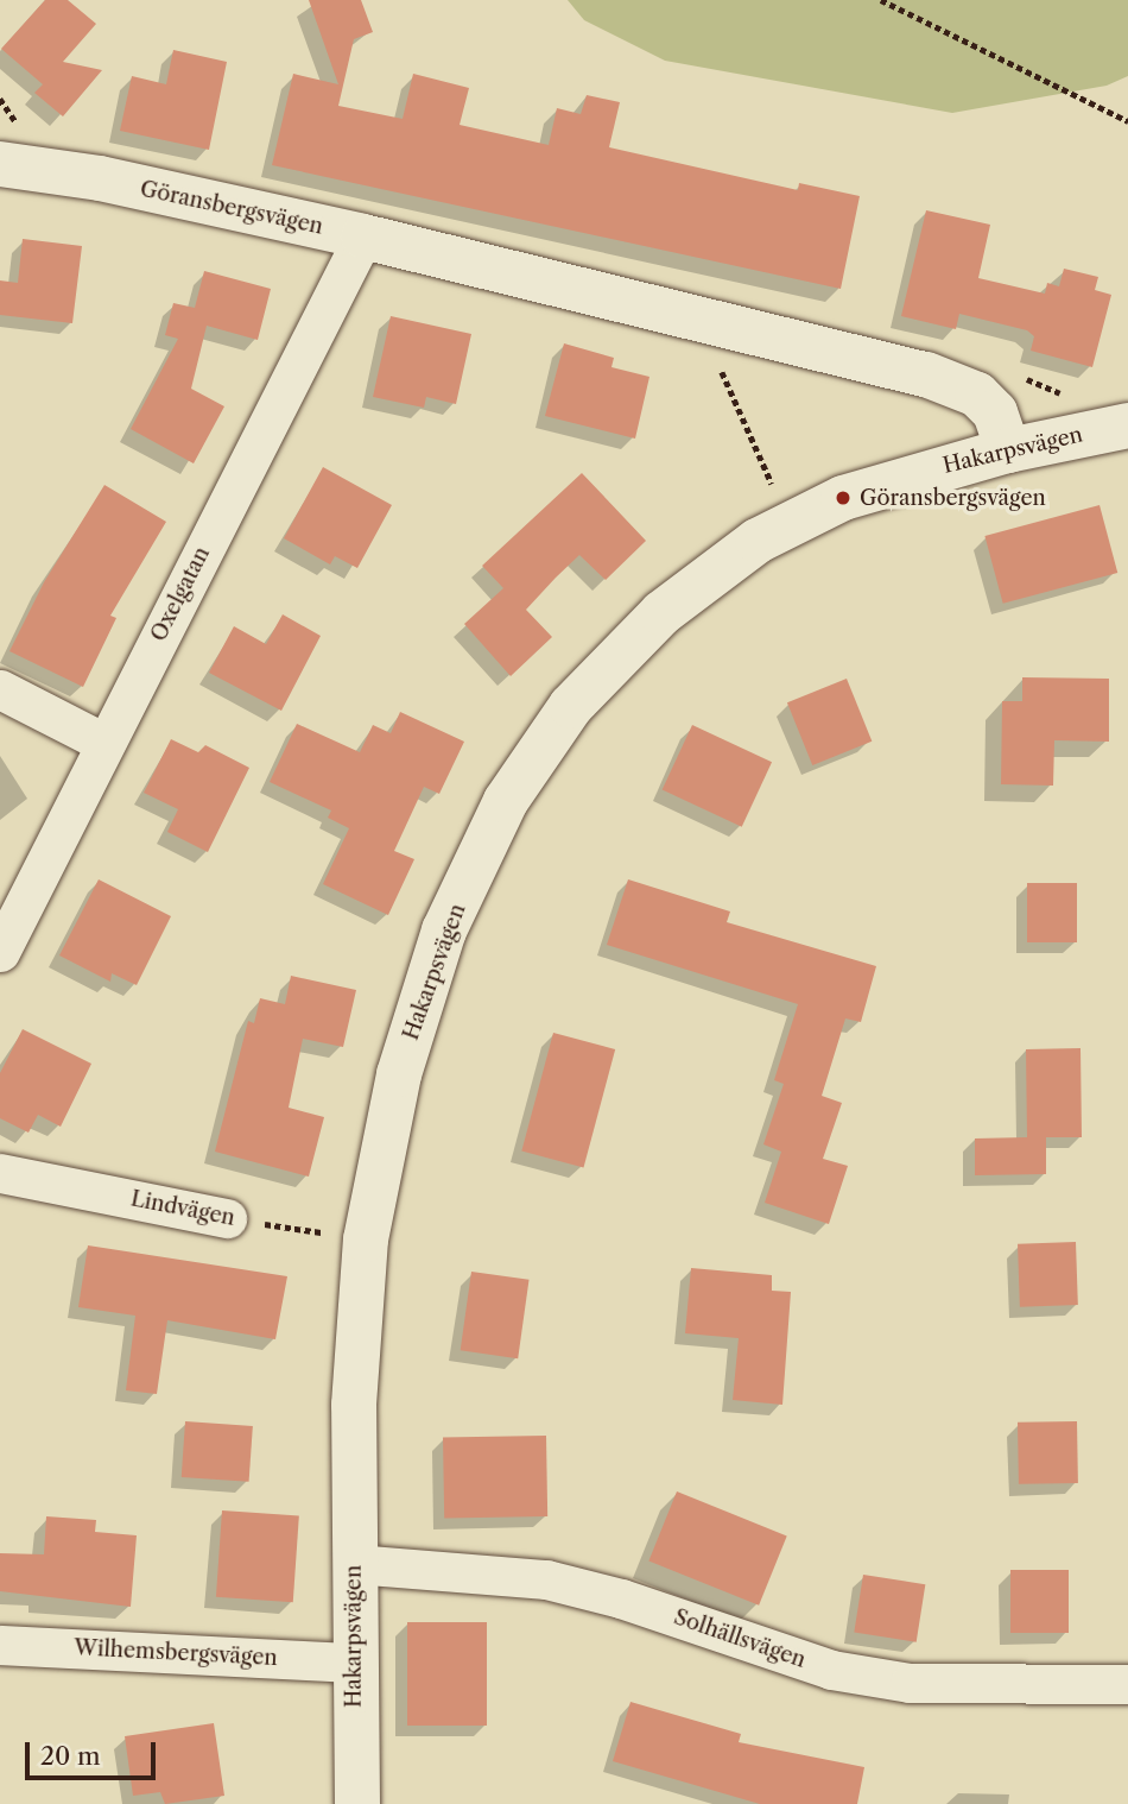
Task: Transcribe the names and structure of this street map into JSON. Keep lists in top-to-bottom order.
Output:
{
  "streets": {
    "street": [
      "Göransbergsvägen",
      "Hakarpsvägen",
      "Oxelgatan",
      "Lindvägen",
      "Solhällsvägen",
      "Wilhemsbergsvägen"
    ]
  },
  "crossings": [
    ["Göransbergsvägen", "Hakarpsvägen"],
    ["Göransbergsvägen", "Oxelgatan"],
    ["Hakarpsvägen", "Lindvägen"],
    ["Hakarpsvägen", "Solhällsvägen"],
    ["Hakarpsvägen", "Wilhemsbergsvägen"]
  ],
  "places": ["Göransbergsvägen"],
  "scale_bar": "20 m"
}
